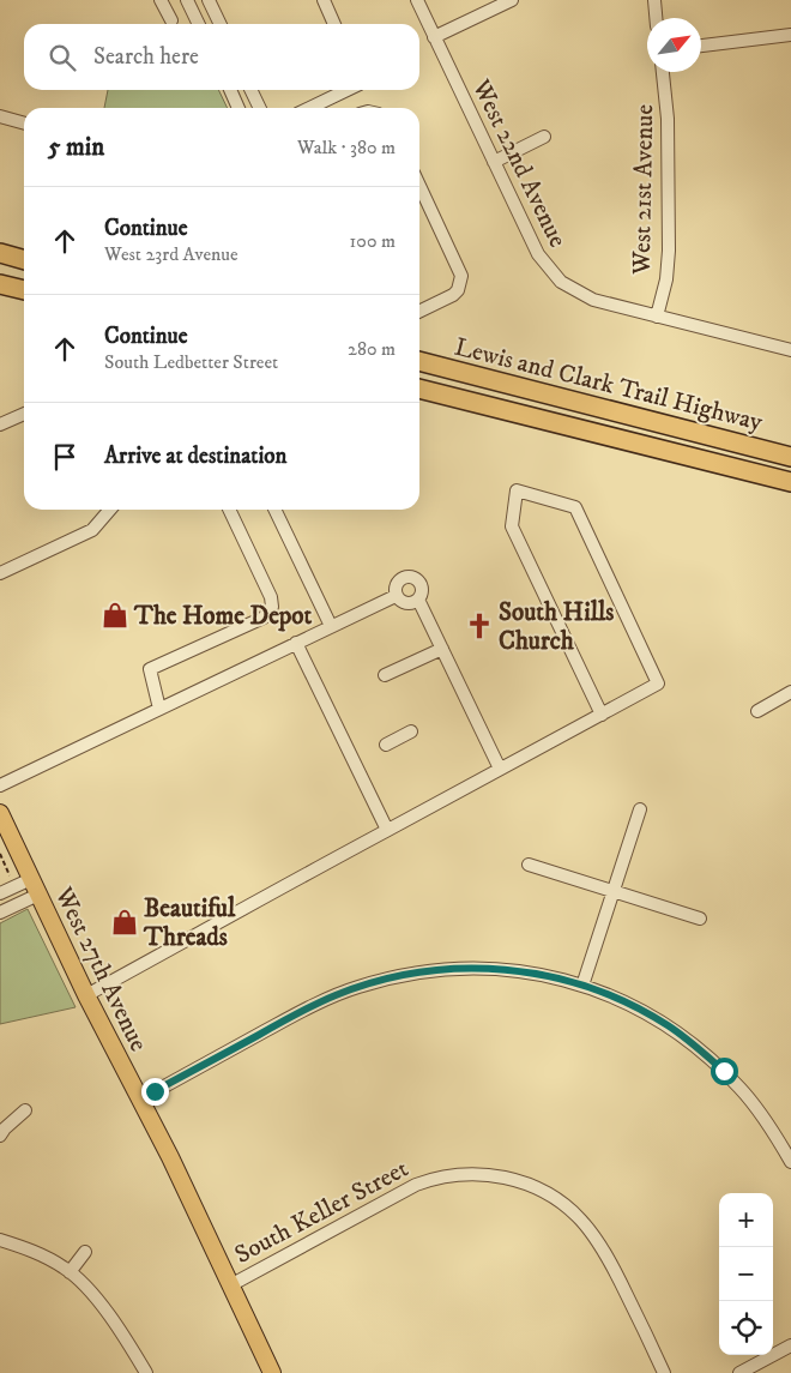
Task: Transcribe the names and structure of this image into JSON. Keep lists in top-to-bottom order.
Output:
{
  "streets": {
    "highway": ["Lewis and Clark Trail Highway"],
    "main road": ["West 27th Avenue"],
    "street": ["West 22nd Avenue", "West 21st Avenue", "South Keller Street"]
  },
  "crossings": [
    ["West 22nd Avenue", "West 21st Avenue"],
    ["West 27th Avenue", "South Keller Street"]
  ],
  "places": {
    "shop": ["The Home Depot", "Beautiful Threads"],
    "church": ["South Hills Church"]
  },
  "north": "top right",
  "page": {
    "search": "Search here",
    "heading": ["5 min", "Walk · 380 m"],
    "list": [
      ["Continue", "West 23rd Avenue", "100 m"],
      ["Continue", "South Ledbetter Street", "280 m"],
      "Arrive at destination"
    ],
    "map_buttons": ["+", "−"]
  }
}
